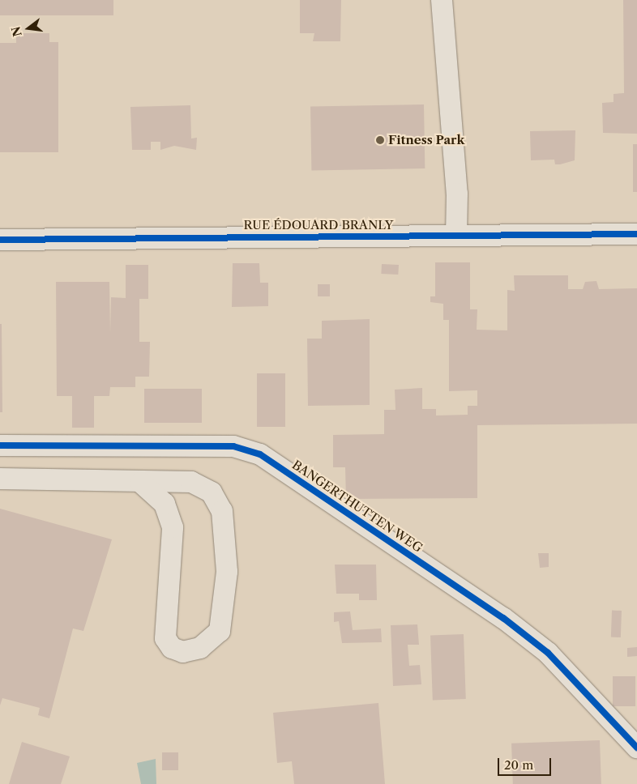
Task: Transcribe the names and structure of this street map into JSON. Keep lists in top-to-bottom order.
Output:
{
  "streets": {
    "street": ["RUE ÉDOUARD BRANLY", "BANGERTHUTTEN WEG"]
  },
  "places": ["Fitness Park"],
  "scale_bar": "20 m",
  "north": "left"
}
